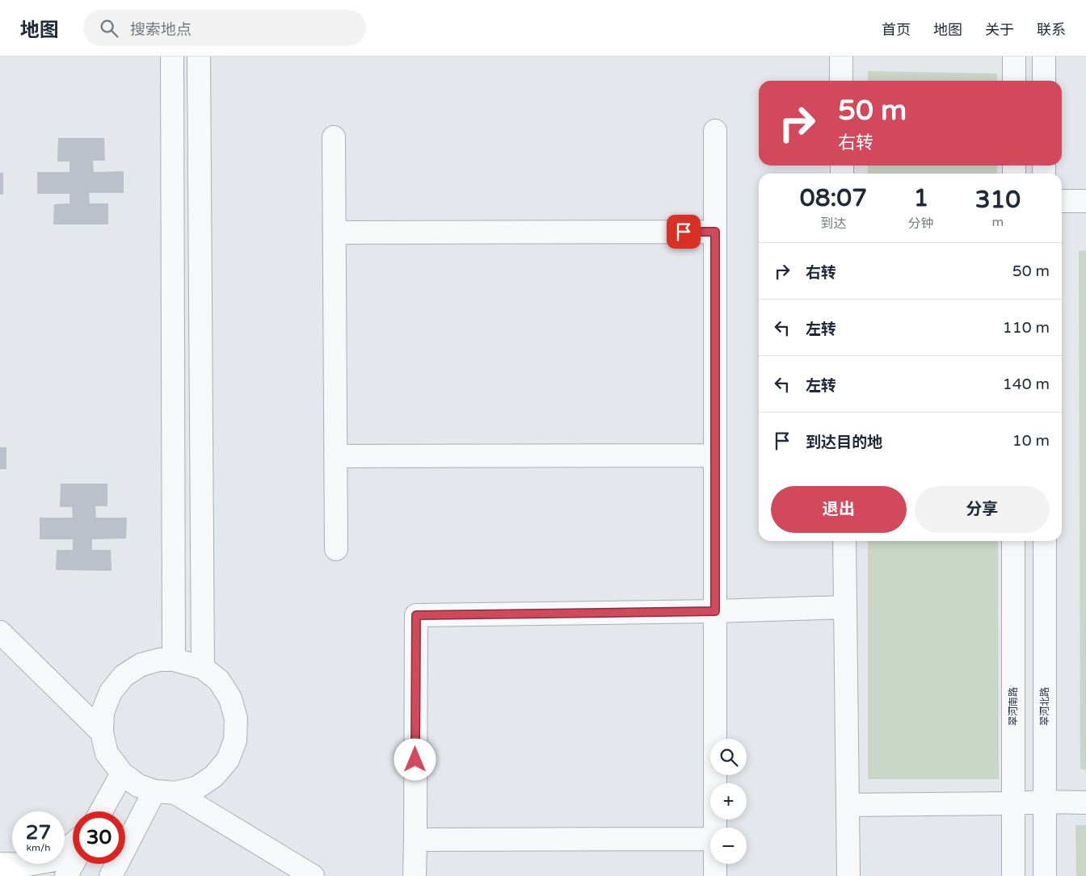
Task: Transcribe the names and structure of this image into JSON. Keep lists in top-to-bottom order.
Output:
{
  "streets": {
    "street": ["翠河南路", "翠河北路"]
  },
  "page": {
    "header": "地图",
    "search": "搜索地点",
    "nav": [
      "首页",
      "地图",
      "关于",
      "联系"
    ],
    "turn": ["50 m", "右转"],
    "eta": [
      "08:07",
      "到达",
      "1",
      "分钟",
      "310",
      "m"
    ],
    "list": [
      {
        "name": "右转",
        "value": "50 m"
      },
      {
        "name": "左转",
        "value": "110 m"
      },
      {
        "name": "左转",
        "value": "140 m"
      },
      {
        "name": "到达目的地",
        "value": "10 m"
      }
    ],
    "buttons": ["退出", "分享"],
    "map_buttons": ["+", "−"],
    "speed": "27 km/h",
    "limit": "30"
  }
}
